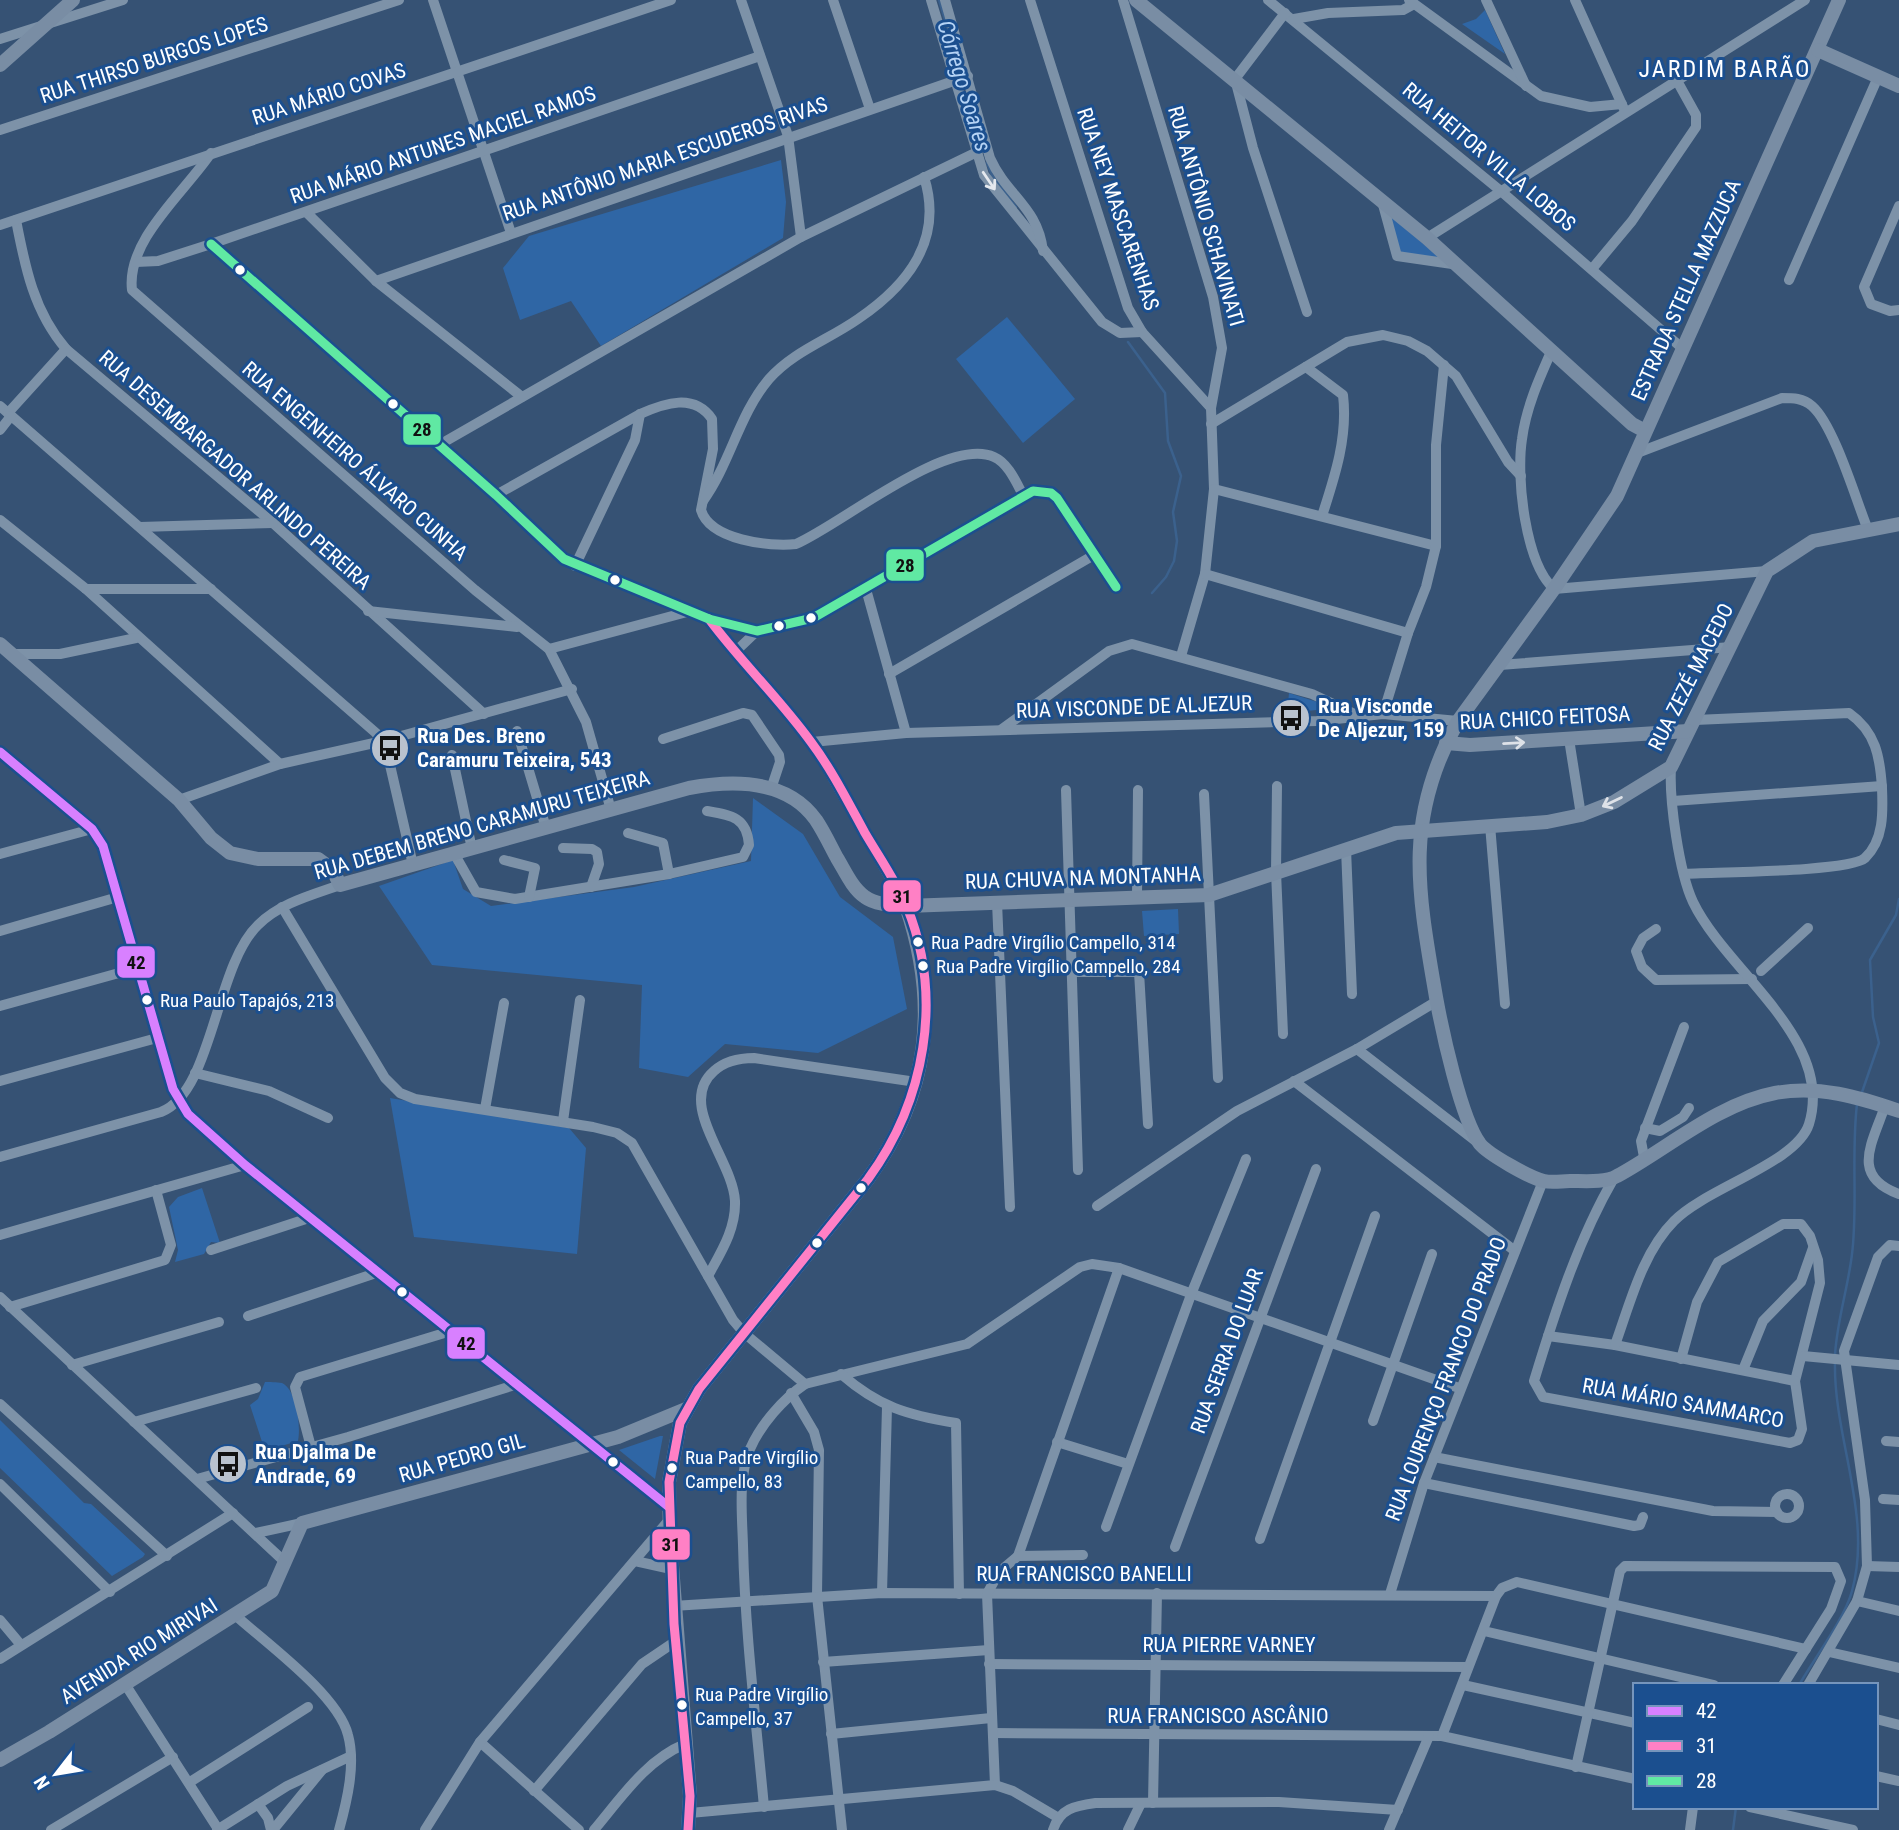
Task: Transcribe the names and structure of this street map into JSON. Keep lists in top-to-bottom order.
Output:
{
  "streets": {
    "street": [
      "RUA THIRSO BURGOS LOPES",
      "RUA MÁRIO COVAS",
      "RUA MÁRIO ANTUNES MACIEL RAMOS",
      "RUA HEITOR VILLA LOBOS",
      "RUA ANTÔNIO MARIA ESCUDEROS RIVAS",
      "RUA NEY MASCARENHAS",
      "RUA ANTÔNIO SCHAVINATI",
      "ESTRADA STELLA MAZZUCA",
      "RUA ENGENHEIRO ÁLVARO CUNHA",
      "RUA DESEMBARGADOR ARLINDO PEREIRA",
      "RUA ZEZÉ MACEDO",
      "RUA VISCONDE DE ALJEZUR",
      "RUA CHICO FEITOSA",
      "RUA DEBEM BRENO CARAMURU TEIXEIRA",
      "RUA CHUVA NA MONTANHA",
      "RUA SERRA DO LUAR",
      "RUA LOURENÇO FRANCO DO PRADO",
      "RUA MÁRIO SAMMARCO",
      "RUA PEDRO GIL",
      "RUA FRANCISCO BANELLI",
      "RUA PIERRE VARNEY",
      "AVENIDA RIO MIRIVAI",
      "RUA FRANCISCO ASCÂNIO"
    ]
  },
  "crossings": [
    ["RUA MÁRIO COVAS", "RUA ENGENHEIRO ÁLVARO CUNHA"],
    ["RUA MÁRIO COVAS", "RUA DESEMBARGADOR ARLINDO PEREIRA"],
    ["RUA MÁRIO ANTUNES MACIEL RAMOS", "RUA ENGENHEIRO ÁLVARO CUNHA"],
    ["RUA HEITOR VILLA LOBOS", "ESTRADA STELLA MAZZUCA"],
    ["RUA NEY MASCARENHAS", "RUA ANTÔNIO SCHAVINATI"],
    ["ESTRADA STELLA MAZZUCA", "RUA ZEZÉ MACEDO"],
    ["ESTRADA STELLA MAZZUCA", "RUA VISCONDE DE ALJEZUR"],
    ["ESTRADA STELLA MAZZUCA", "RUA CHICO FEITOSA"],
    ["ESTRADA STELLA MAZZUCA", "RUA CHUVA NA MONTANHA"],
    ["RUA ENGENHEIRO ÁLVARO CUNHA", "RUA DEBEM BRENO CARAMURU TEIXEIRA"],
    ["RUA ZEZÉ MACEDO", "RUA CHICO FEITOSA"],
    ["RUA ZEZÉ MACEDO", "RUA CHUVA NA MONTANHA"],
    ["RUA DEBEM BRENO CARAMURU TEIXEIRA", "RUA CHUVA NA MONTANHA"],
    ["RUA LOURENÇO FRANCO DO PRADO", "RUA FRANCISCO BANELLI"]
  ],
  "districts": ["JARDIM BARÃO"],
  "water": ["Córrego Soares"],
  "places": {
    "bus stop": ["Rua Visconde De Aljezur, 159", "Rua Des. Breno Caramuru Teixeira, 543", "Rua Djalma De Andrade, 69"],
    "other": [
      "Rua Padre Virgílio Campello, 314",
      "Rua Padre Virgílio Campello, 284",
      "Rua Paulo Tapajós, 213",
      "Rua Padre Virgílio Campello, 83",
      "Rua Padre Virgílio Campello, 37"
    ]
  },
  "lines": ["transit line 28", "transit line 31", "transit line 42"],
  "legend": ["42", "31", "28"],
  "north": "bottom left"
}
